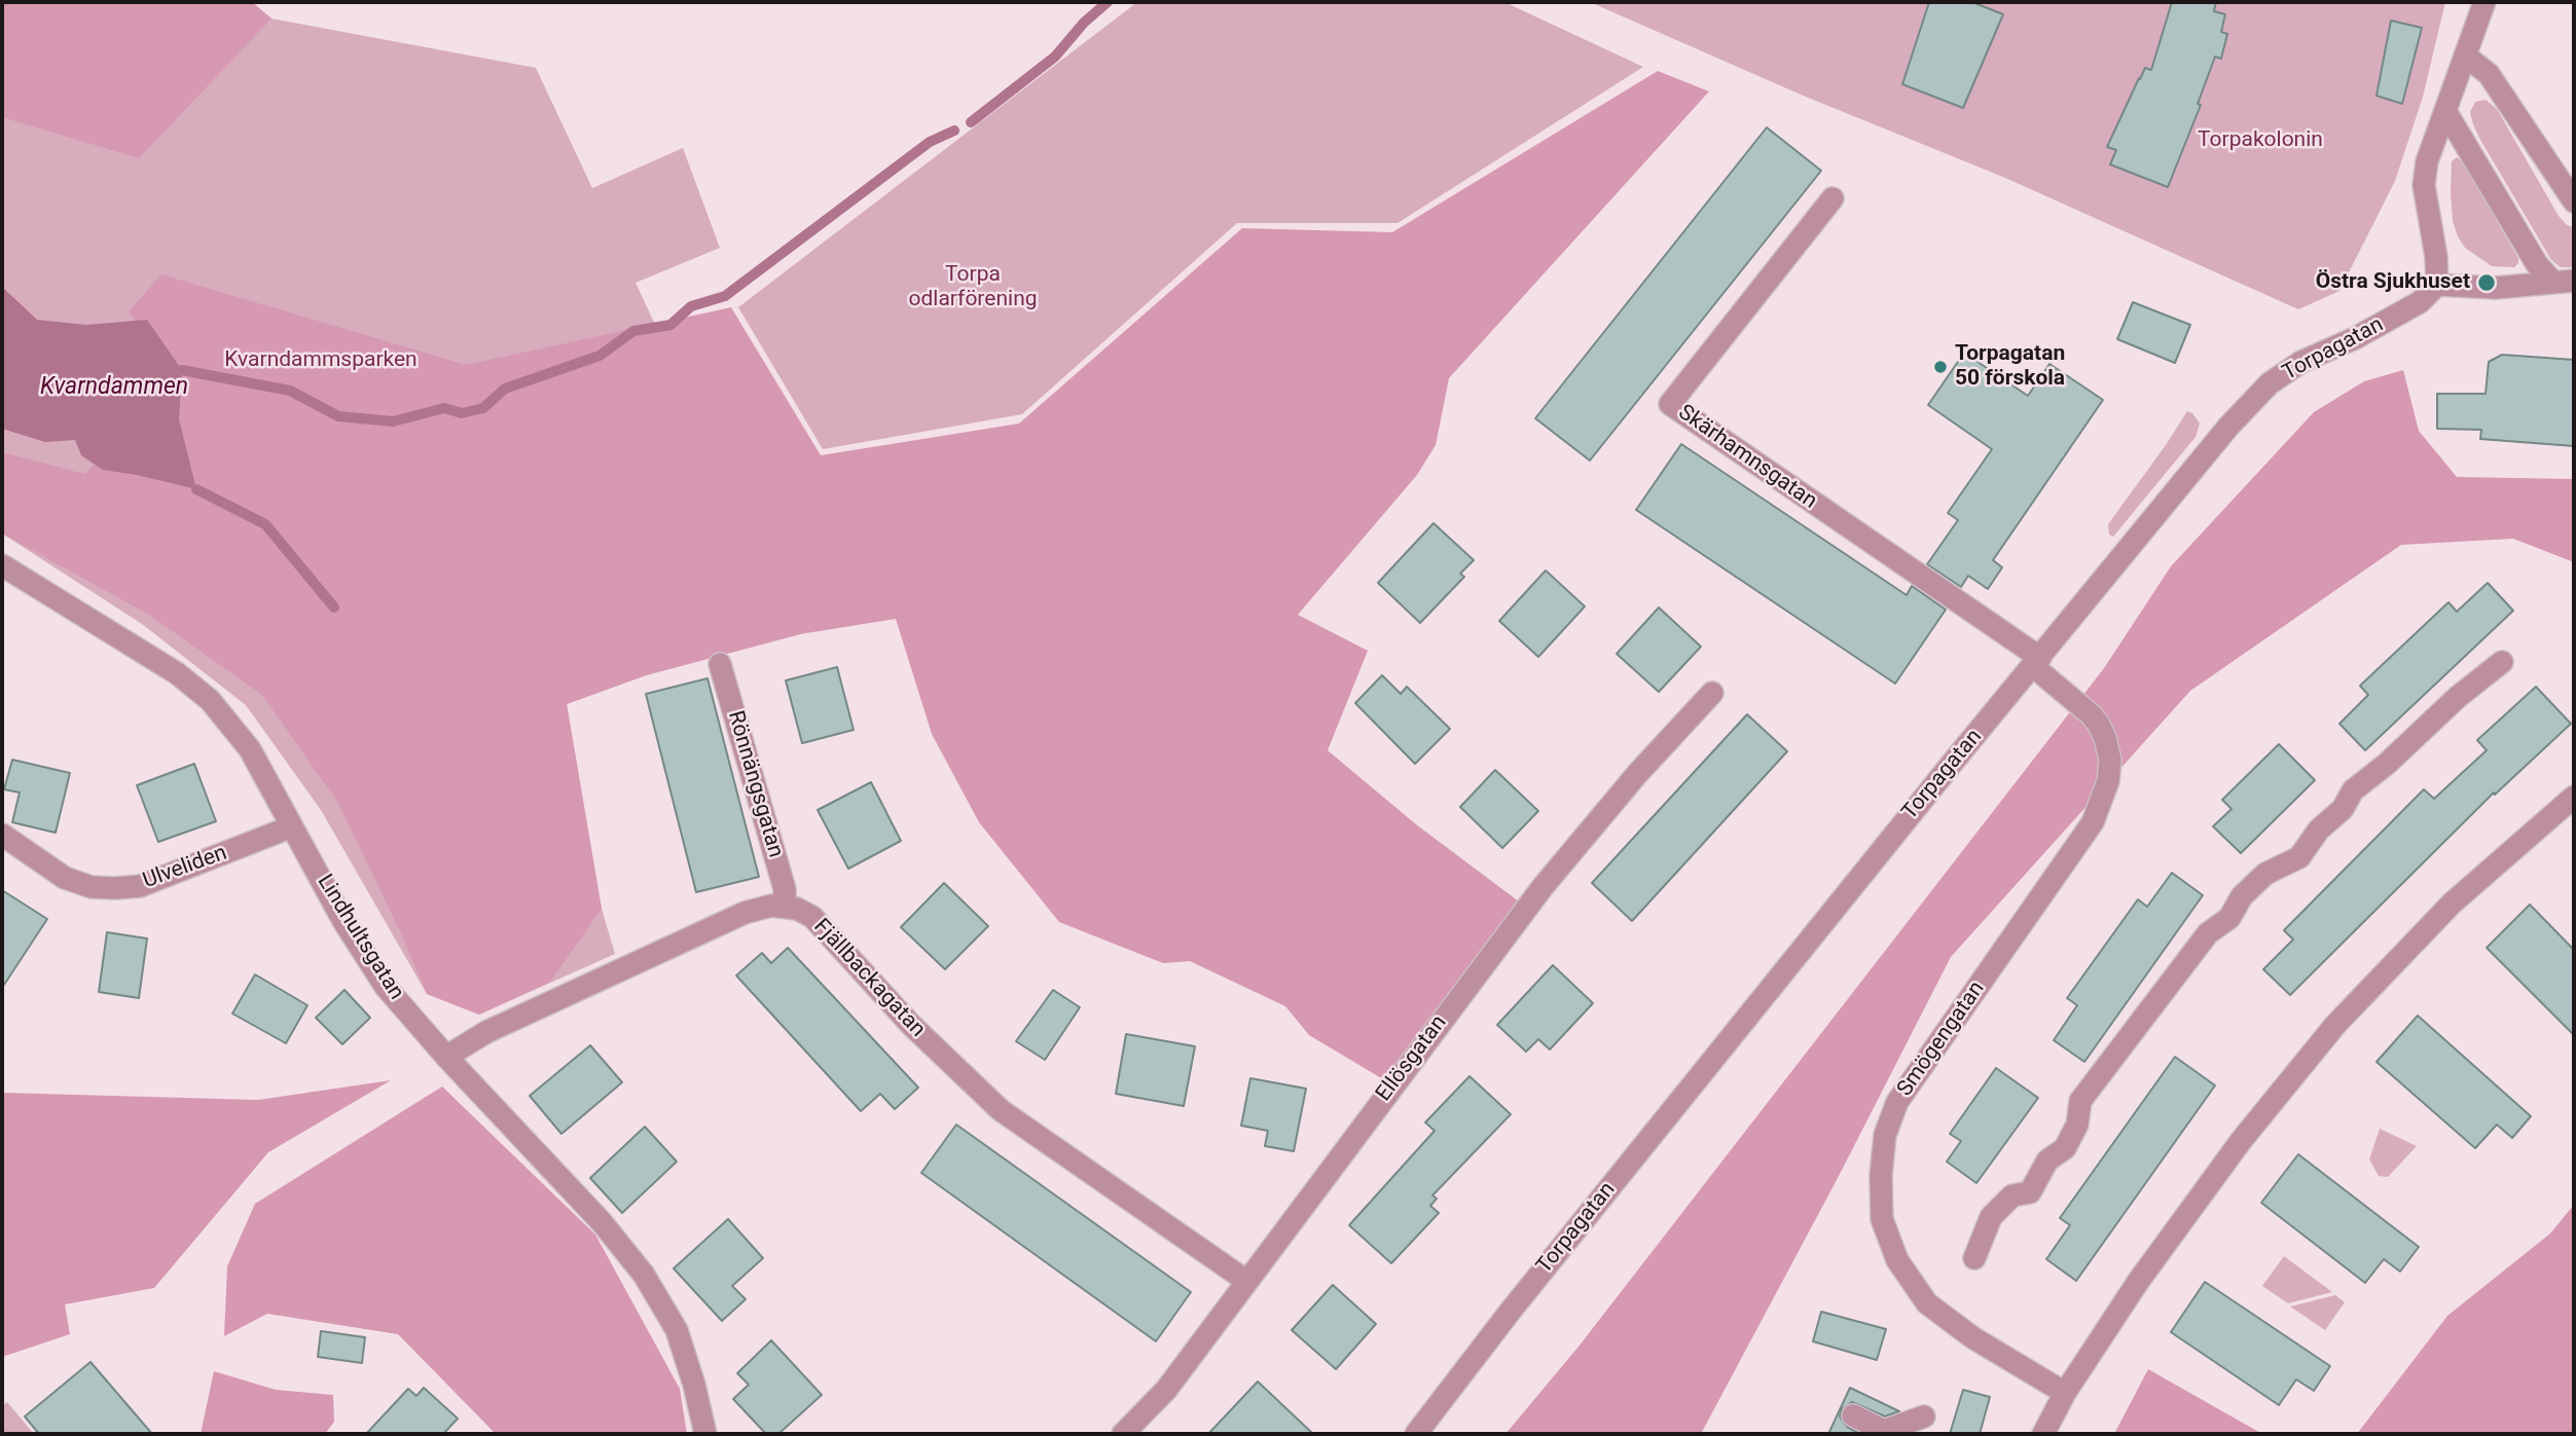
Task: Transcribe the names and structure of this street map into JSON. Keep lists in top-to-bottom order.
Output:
{
  "streets": {
    "street": [
      "Torpagatan",
      "Skärhamnsgatan",
      "Rönnängsgatan",
      "Ulveliden",
      "Lindhultsgatan",
      "Fjällbackagatan",
      "Smögengatan",
      "Ellösgatan"
    ]
  },
  "crossings": [
    ["Torpagatan", "Skärhamnsgatan"],
    ["Torpagatan", "Smögengatan"],
    ["Skärhamnsgatan", "Smögengatan"],
    ["Rönnängsgatan", "Fjällbackagatan"],
    ["Ulveliden", "Lindhultsgatan"],
    ["Fjällbackagatan", "Ellösgatan"]
  ],
  "water": ["Kvarndammen"],
  "parks": ["Torpakolonin", "Torpa odlarförening", "Kvarndammsparken"],
  "places": ["Östra Sjukhuset", "Torpagatan 50 förskola"]
}
